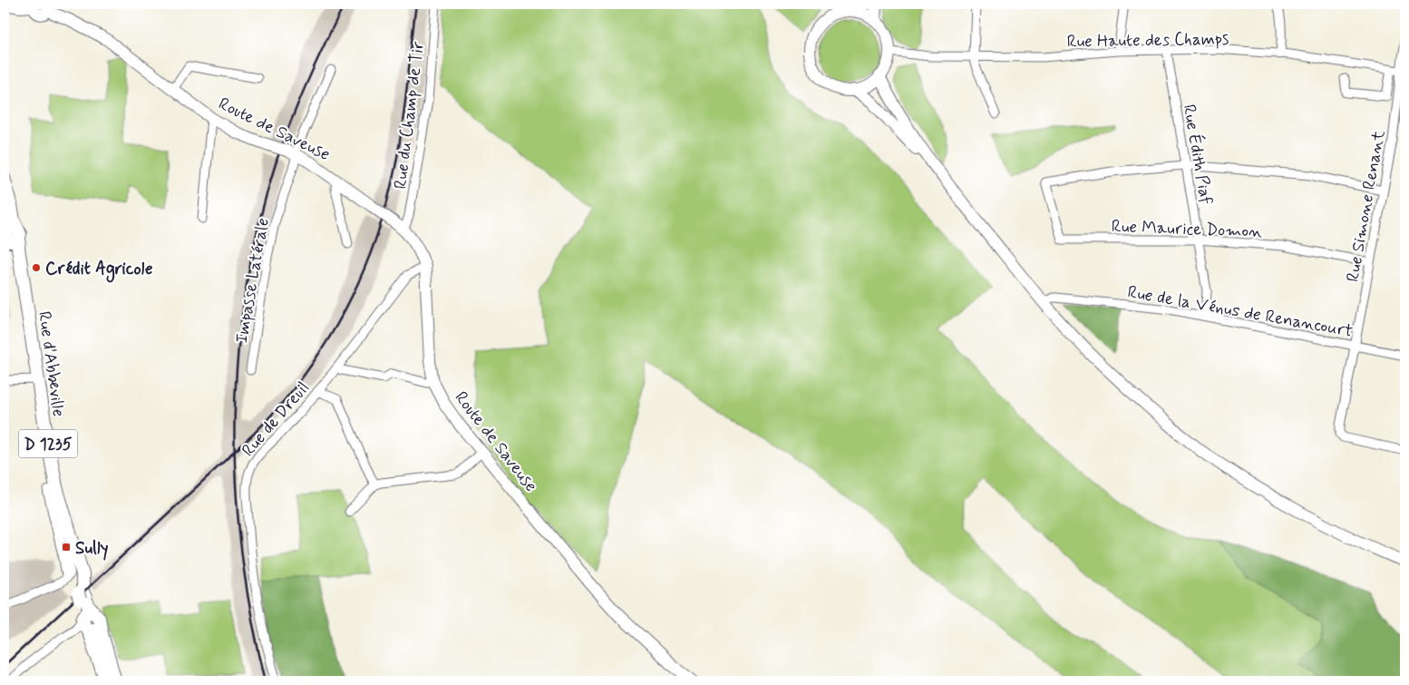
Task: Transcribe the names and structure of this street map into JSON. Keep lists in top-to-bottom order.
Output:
{
  "streets": {
    "main road": ["Route de Saveuse", "Rue d'Abbeville", "D 1235"],
    "street": [
      "Rue Haute des Champs",
      "Rue du Champ de Tir",
      "Rue Édith Piaf",
      "Rue Simone Renant",
      "Rue Maurice Domon",
      "Impasse Latérale",
      "Rue de la Vénus de Renancourt",
      "Rue de Dreuil"
    ]
  },
  "crossings": [
    ["Rue Haute des Champs", "Rue Édith Piaf"],
    ["Rue Haute des Champs", "Rue Simone Renant"],
    ["Rue du Champ de Tir", "Route de Saveuse"],
    ["Route de Saveuse", "Impasse Latérale"],
    ["Route de Saveuse", "Rue de Dreuil"],
    ["Rue Édith Piaf", "Rue Maurice Domon"],
    ["Rue Édith Piaf", "Rue de la Vénus de Renancourt"],
    ["Rue Simone Renant", "Rue Maurice Domon"],
    ["Rue Simone Renant", "Rue de la Vénus de Renancourt"]
  ],
  "places": {
    "other": ["Crédit Agricole"],
    "transit": ["Sully"]
  }
}
